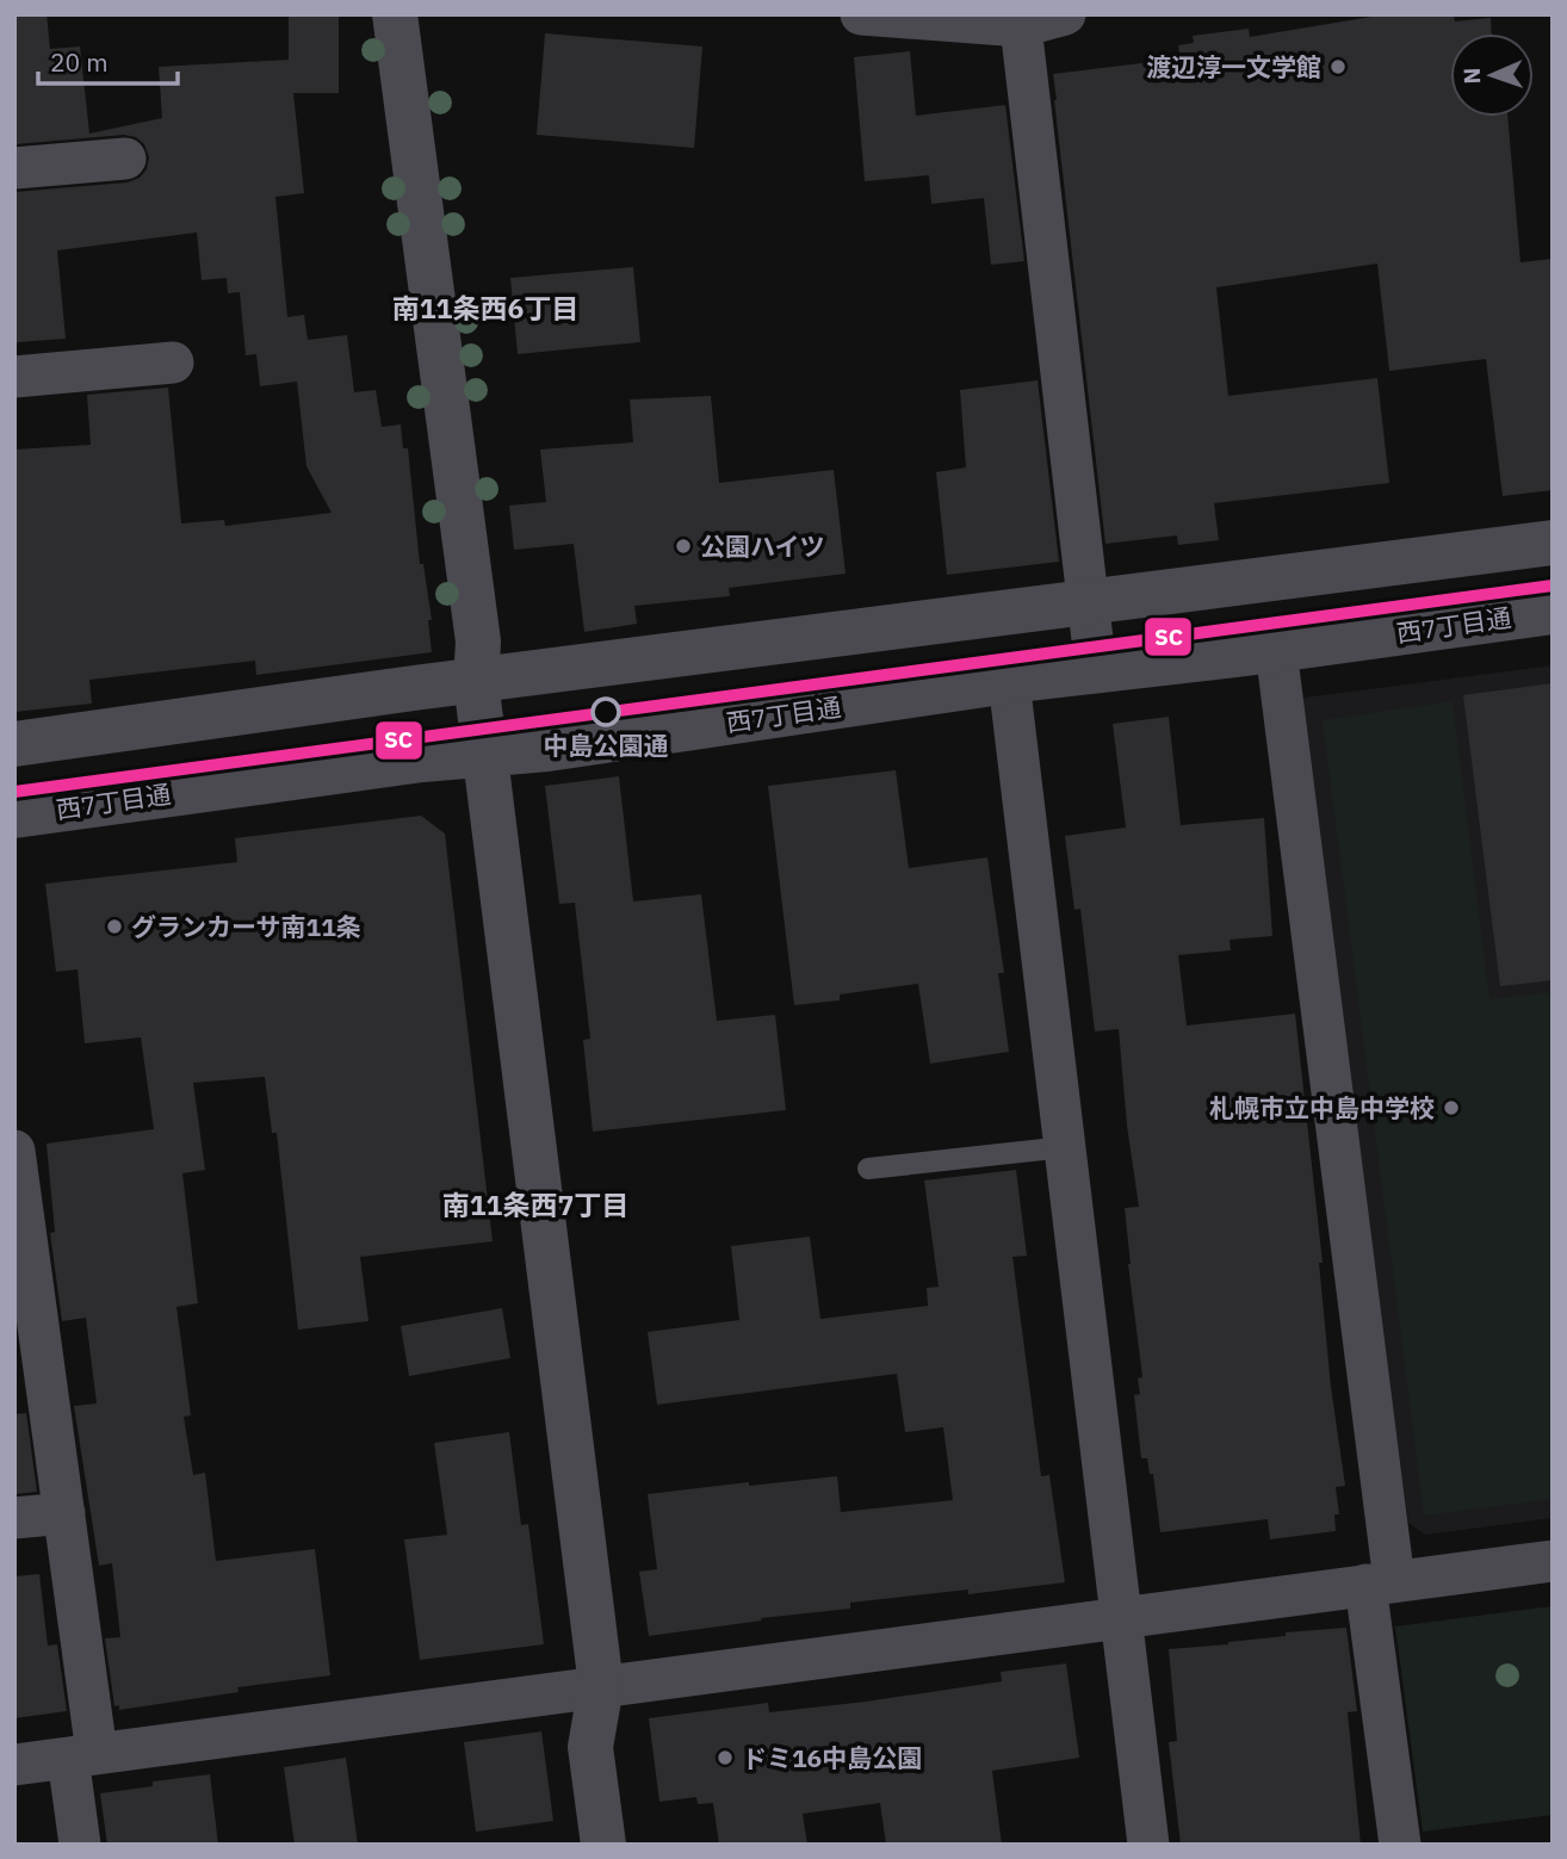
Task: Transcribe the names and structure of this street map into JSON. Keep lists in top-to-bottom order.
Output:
{
  "streets": {
    "street": ["西7丁目通"]
  },
  "districts": ["南11条西6丁目", "南11条西7丁目"],
  "places": [
    "渡辺淳一文学館",
    "公園ハイツ",
    "中島公園通",
    "グランカーサ南11条",
    "札幌市立中島中学校",
    "ドミ16中島公園"
  ],
  "lines": ["transit line SC"],
  "scale_bar": "20 m",
  "north": "left"
}
